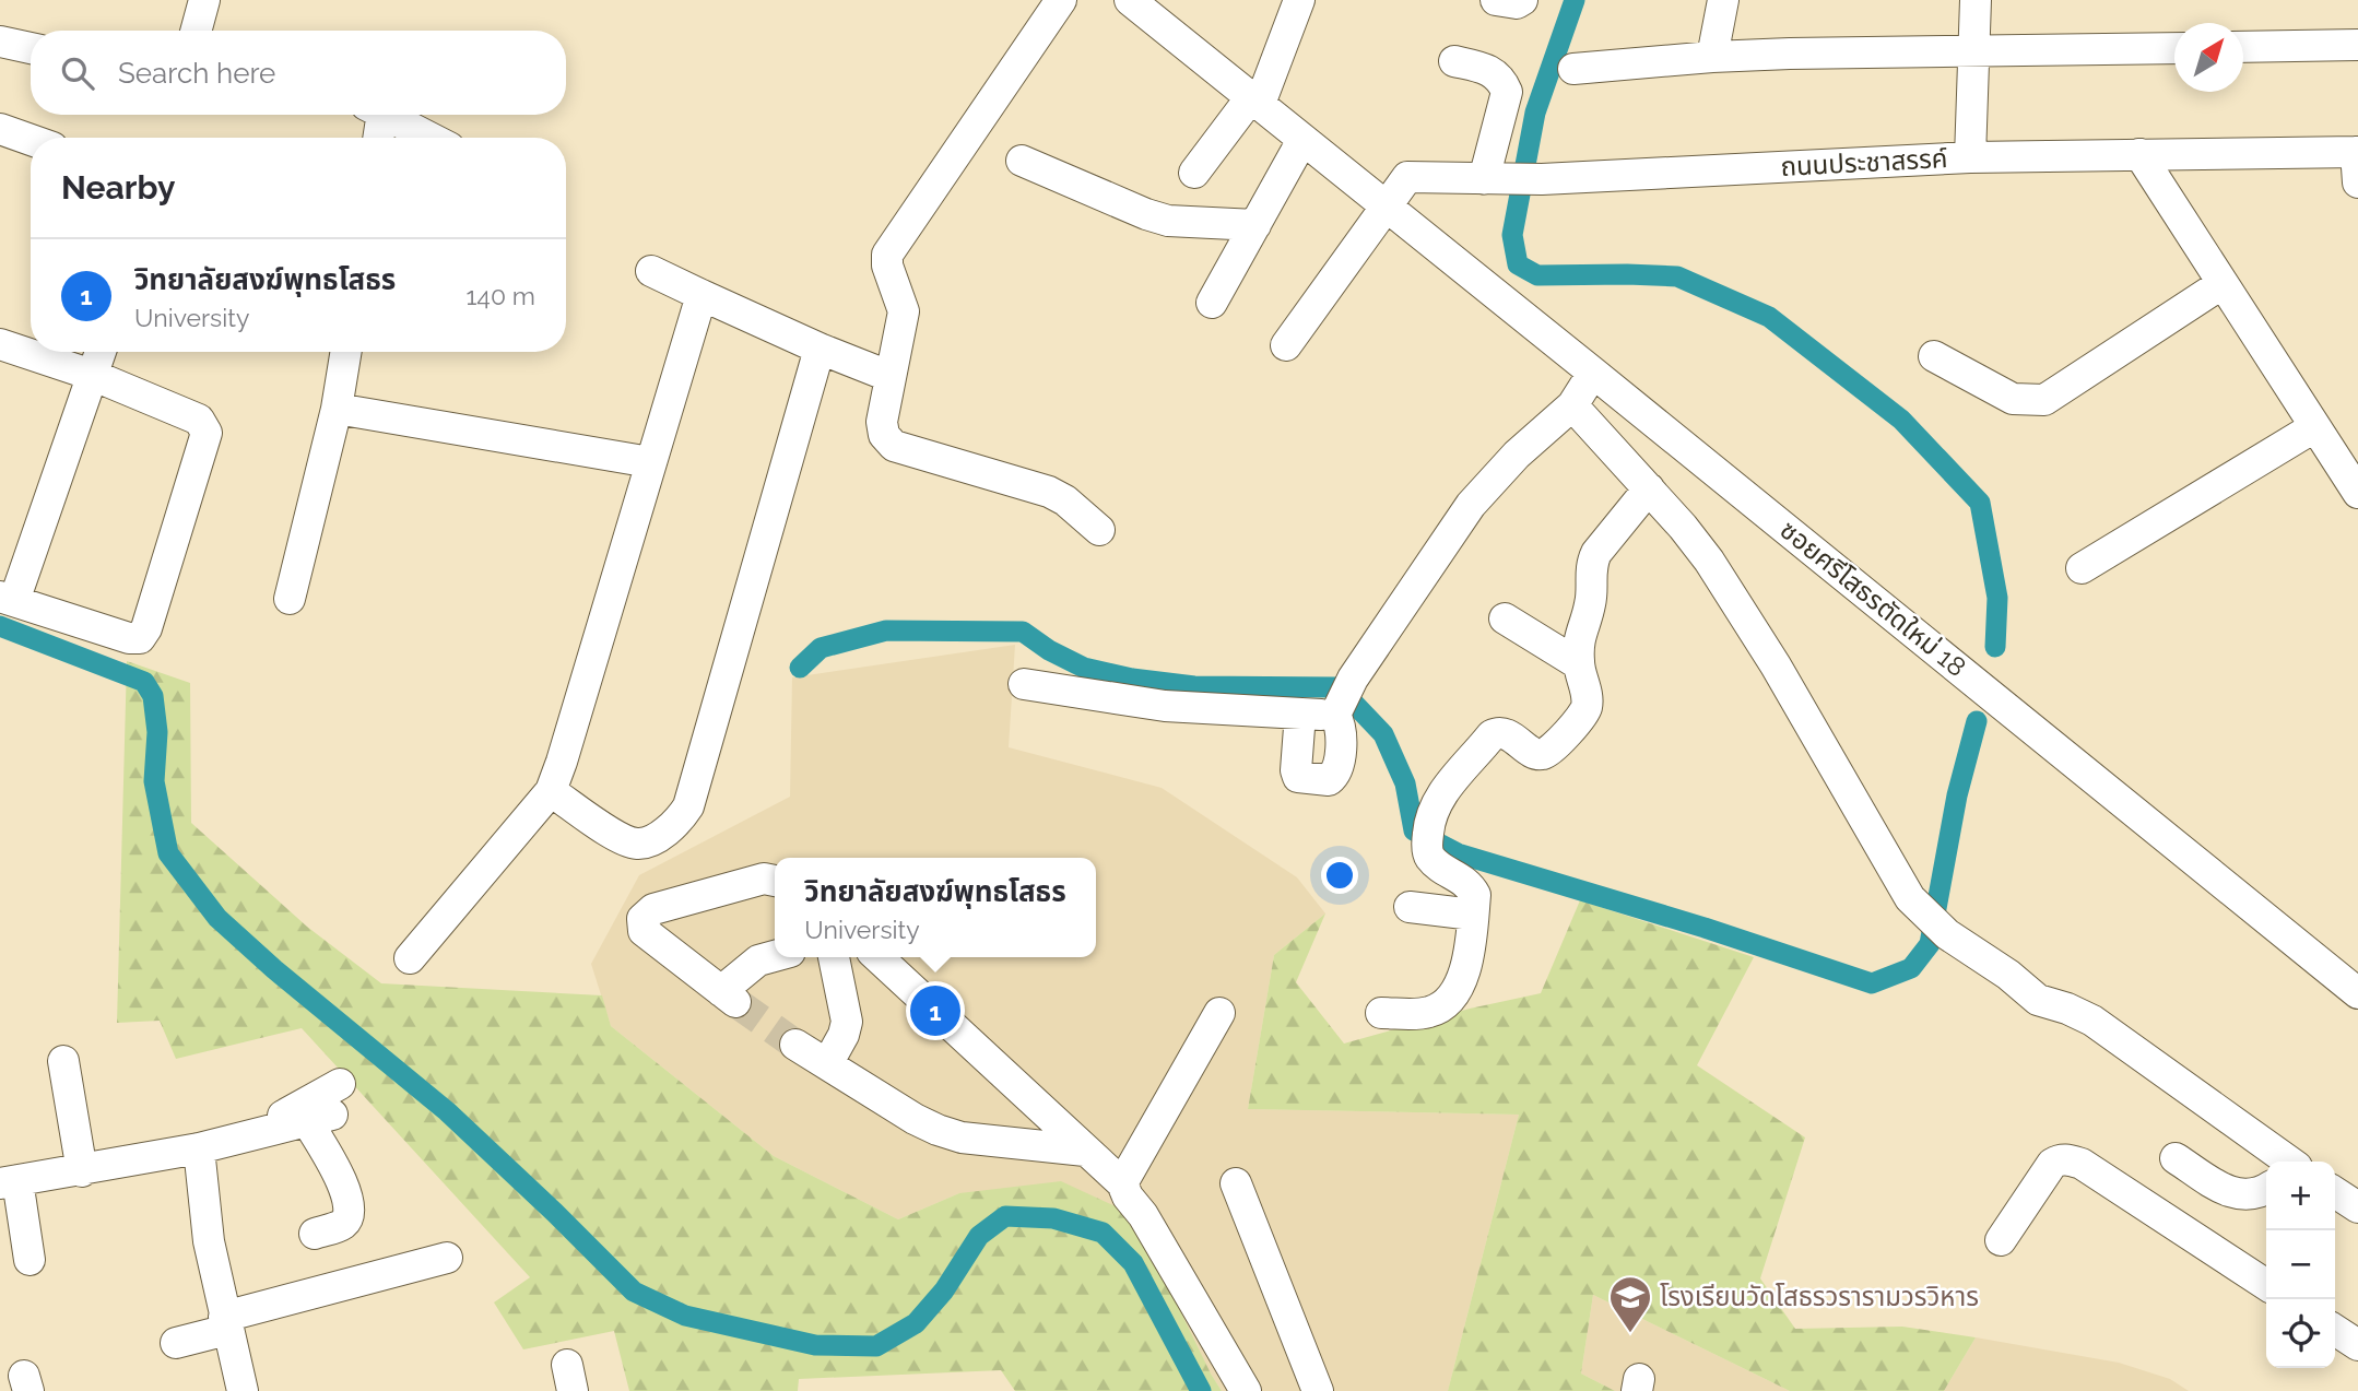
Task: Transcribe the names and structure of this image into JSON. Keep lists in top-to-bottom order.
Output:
{
  "streets": {
    "street": ["ถนนประชาสรรค์", "ซอยศรีโสธรตัดใหม่ 18"]
  },
  "crossings": [
    ["ถนนประชาสรรค์", "ซอยศรีโสธรตัดใหม่ 18"]
  ],
  "places": {
    "school or university": ["โรงเรียนวัดโสธรวรารามวรวิหาร"]
  },
  "north": "top right",
  "page": {
    "search": "Search here",
    "heading": "Nearby",
    "list": [
      {
        "mark": "1",
        "name": "วิทยาลัยสงฆ์พุทธโสธร",
        "note": "University",
        "value": "140 m"
      }
    ],
    "popup": ["วิทยาลัยสงฆ์พุทธโสธร", "University"],
    "pins": "1",
    "map_buttons": ["+", "−"]
  }
}
